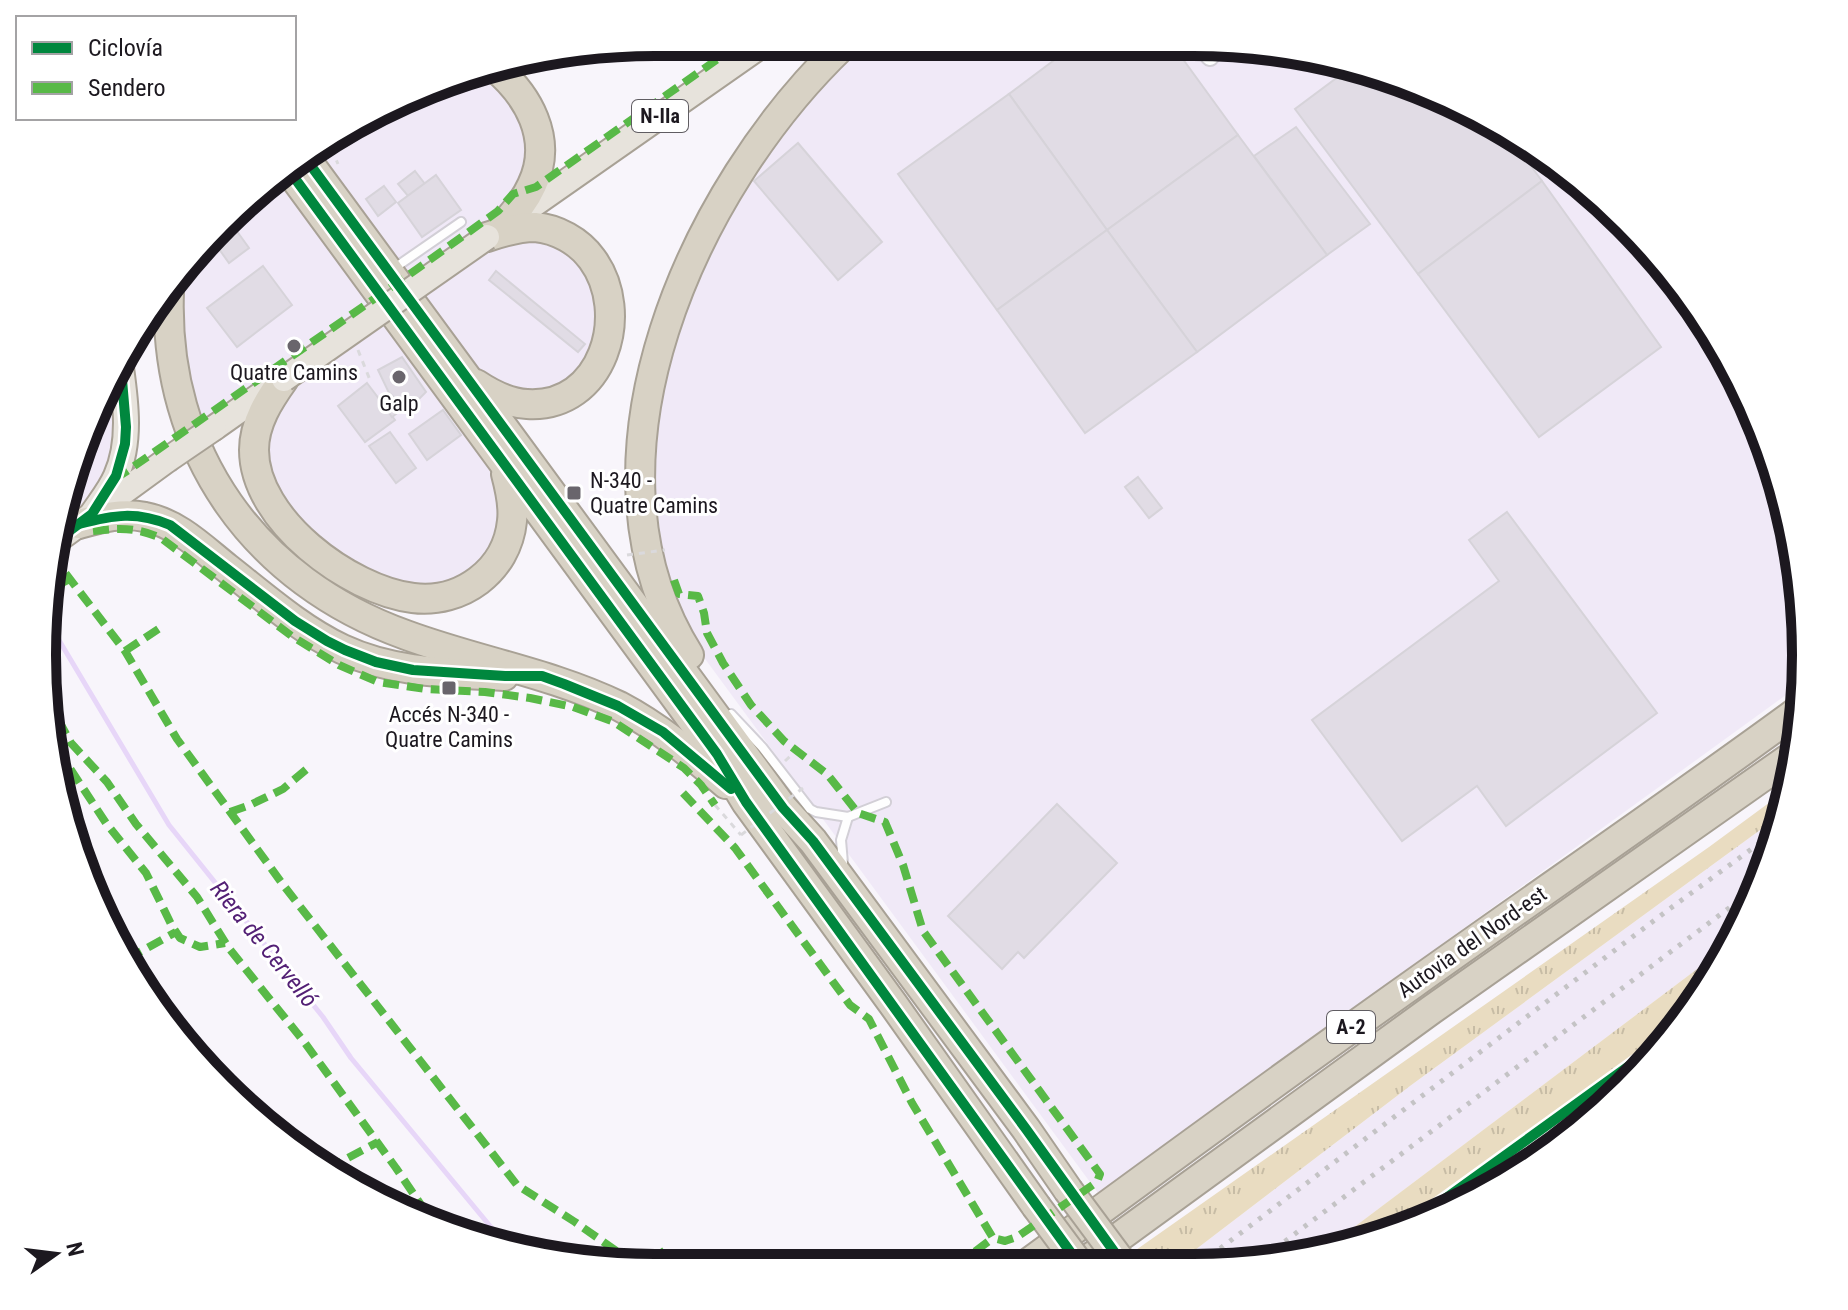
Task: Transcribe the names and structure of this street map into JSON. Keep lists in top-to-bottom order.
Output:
{
  "streets": {
    "highway": ["Autovia del Nord-est", "A-2"],
    "main road": ["N-IIa"]
  },
  "water": ["Riera de Cervelló"],
  "places": {
    "other": ["Quatre Camins", "Galp"],
    "transit": ["N-340 - Quatre Camins", "Accés N-340 - Quatre Camins"]
  },
  "legend": ["Ciclovía", "Sendero"],
  "north": "right"
}
